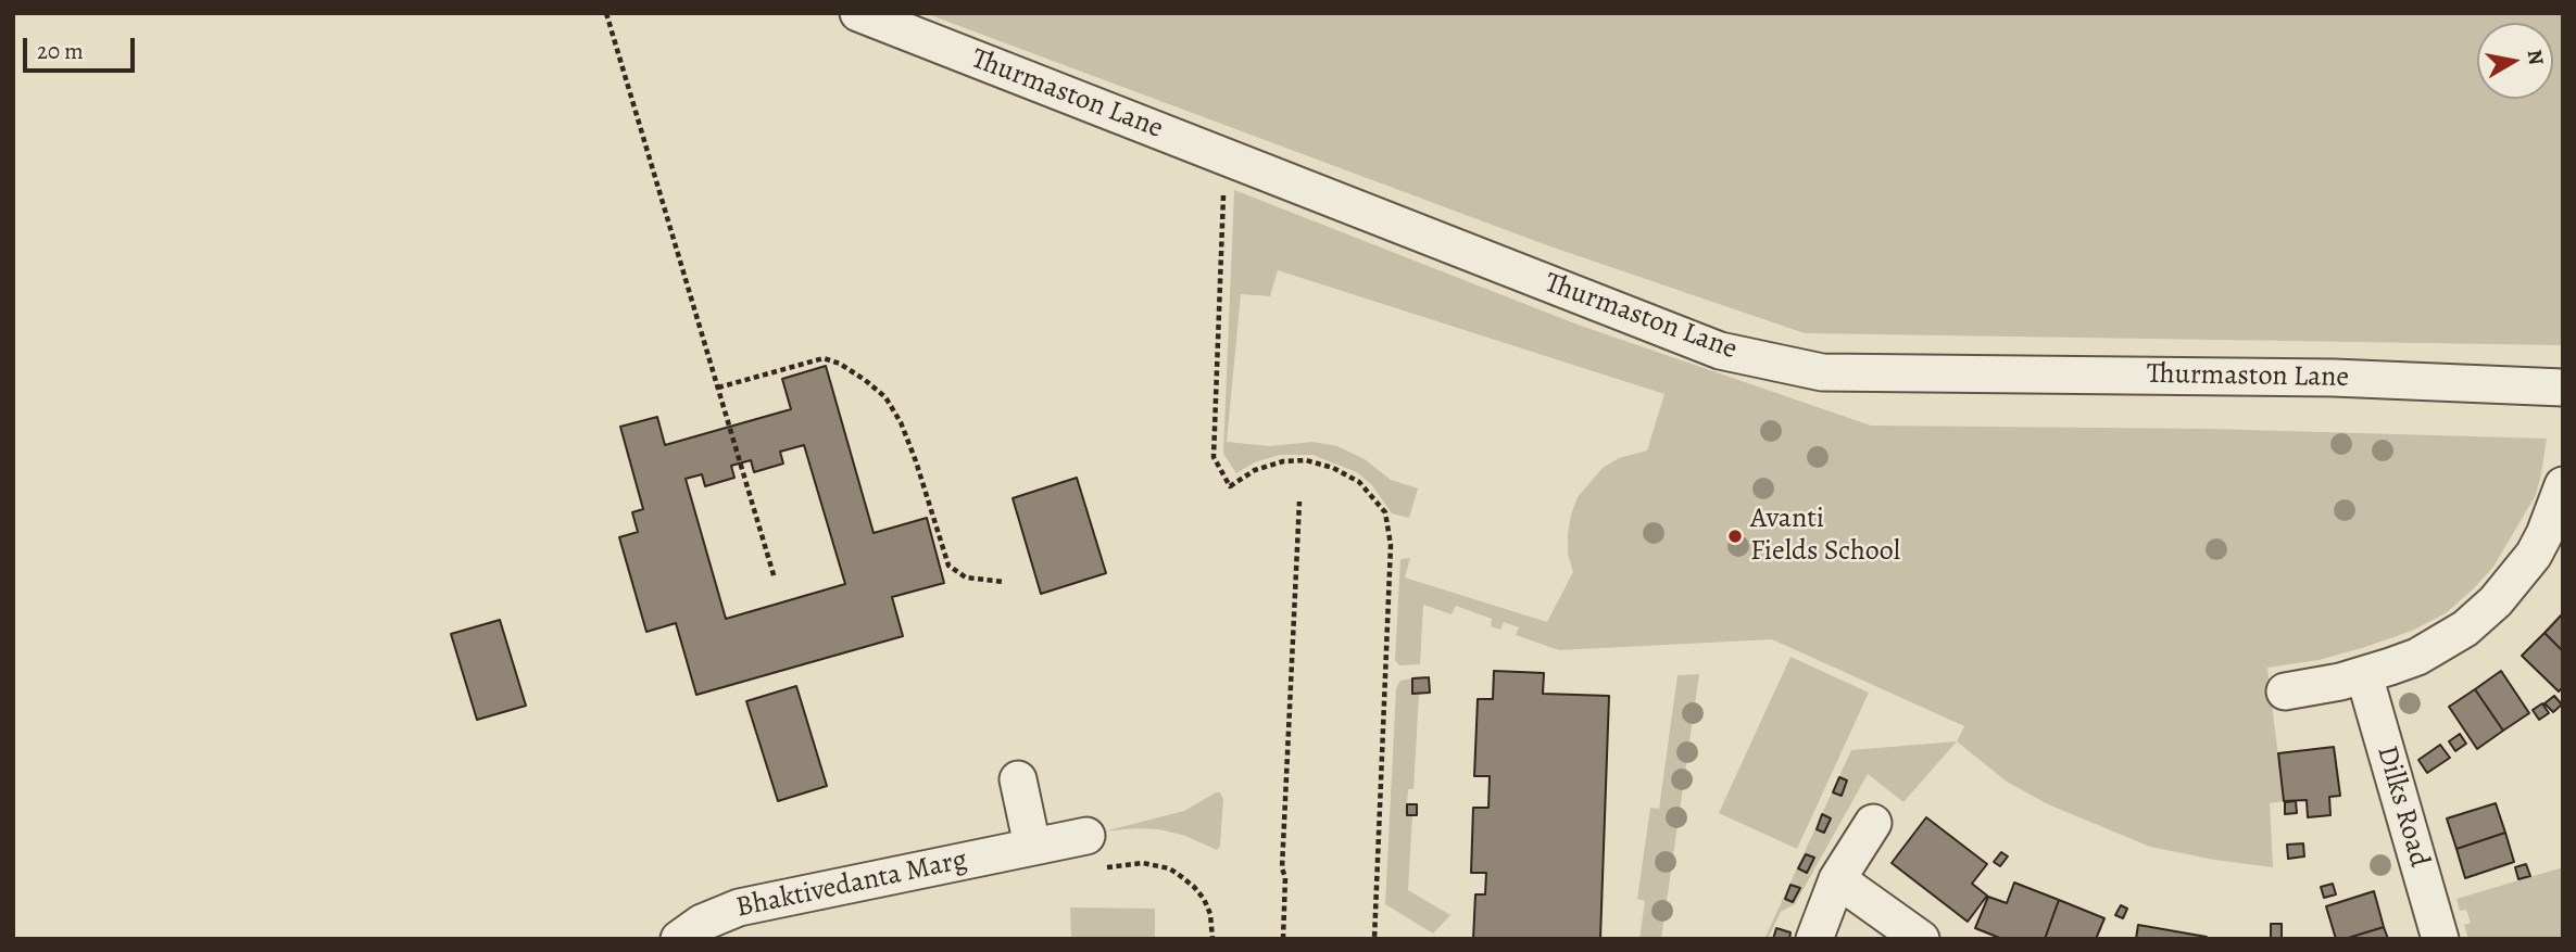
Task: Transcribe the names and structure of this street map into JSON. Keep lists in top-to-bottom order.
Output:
{
  "streets": {
    "street": ["Thurmaston Lane", "Dilks Road", "Bhaktivedanta Marg"]
  },
  "places": ["Avanti Fields School"],
  "scale_bar": "20 m",
  "north": "right"
}
